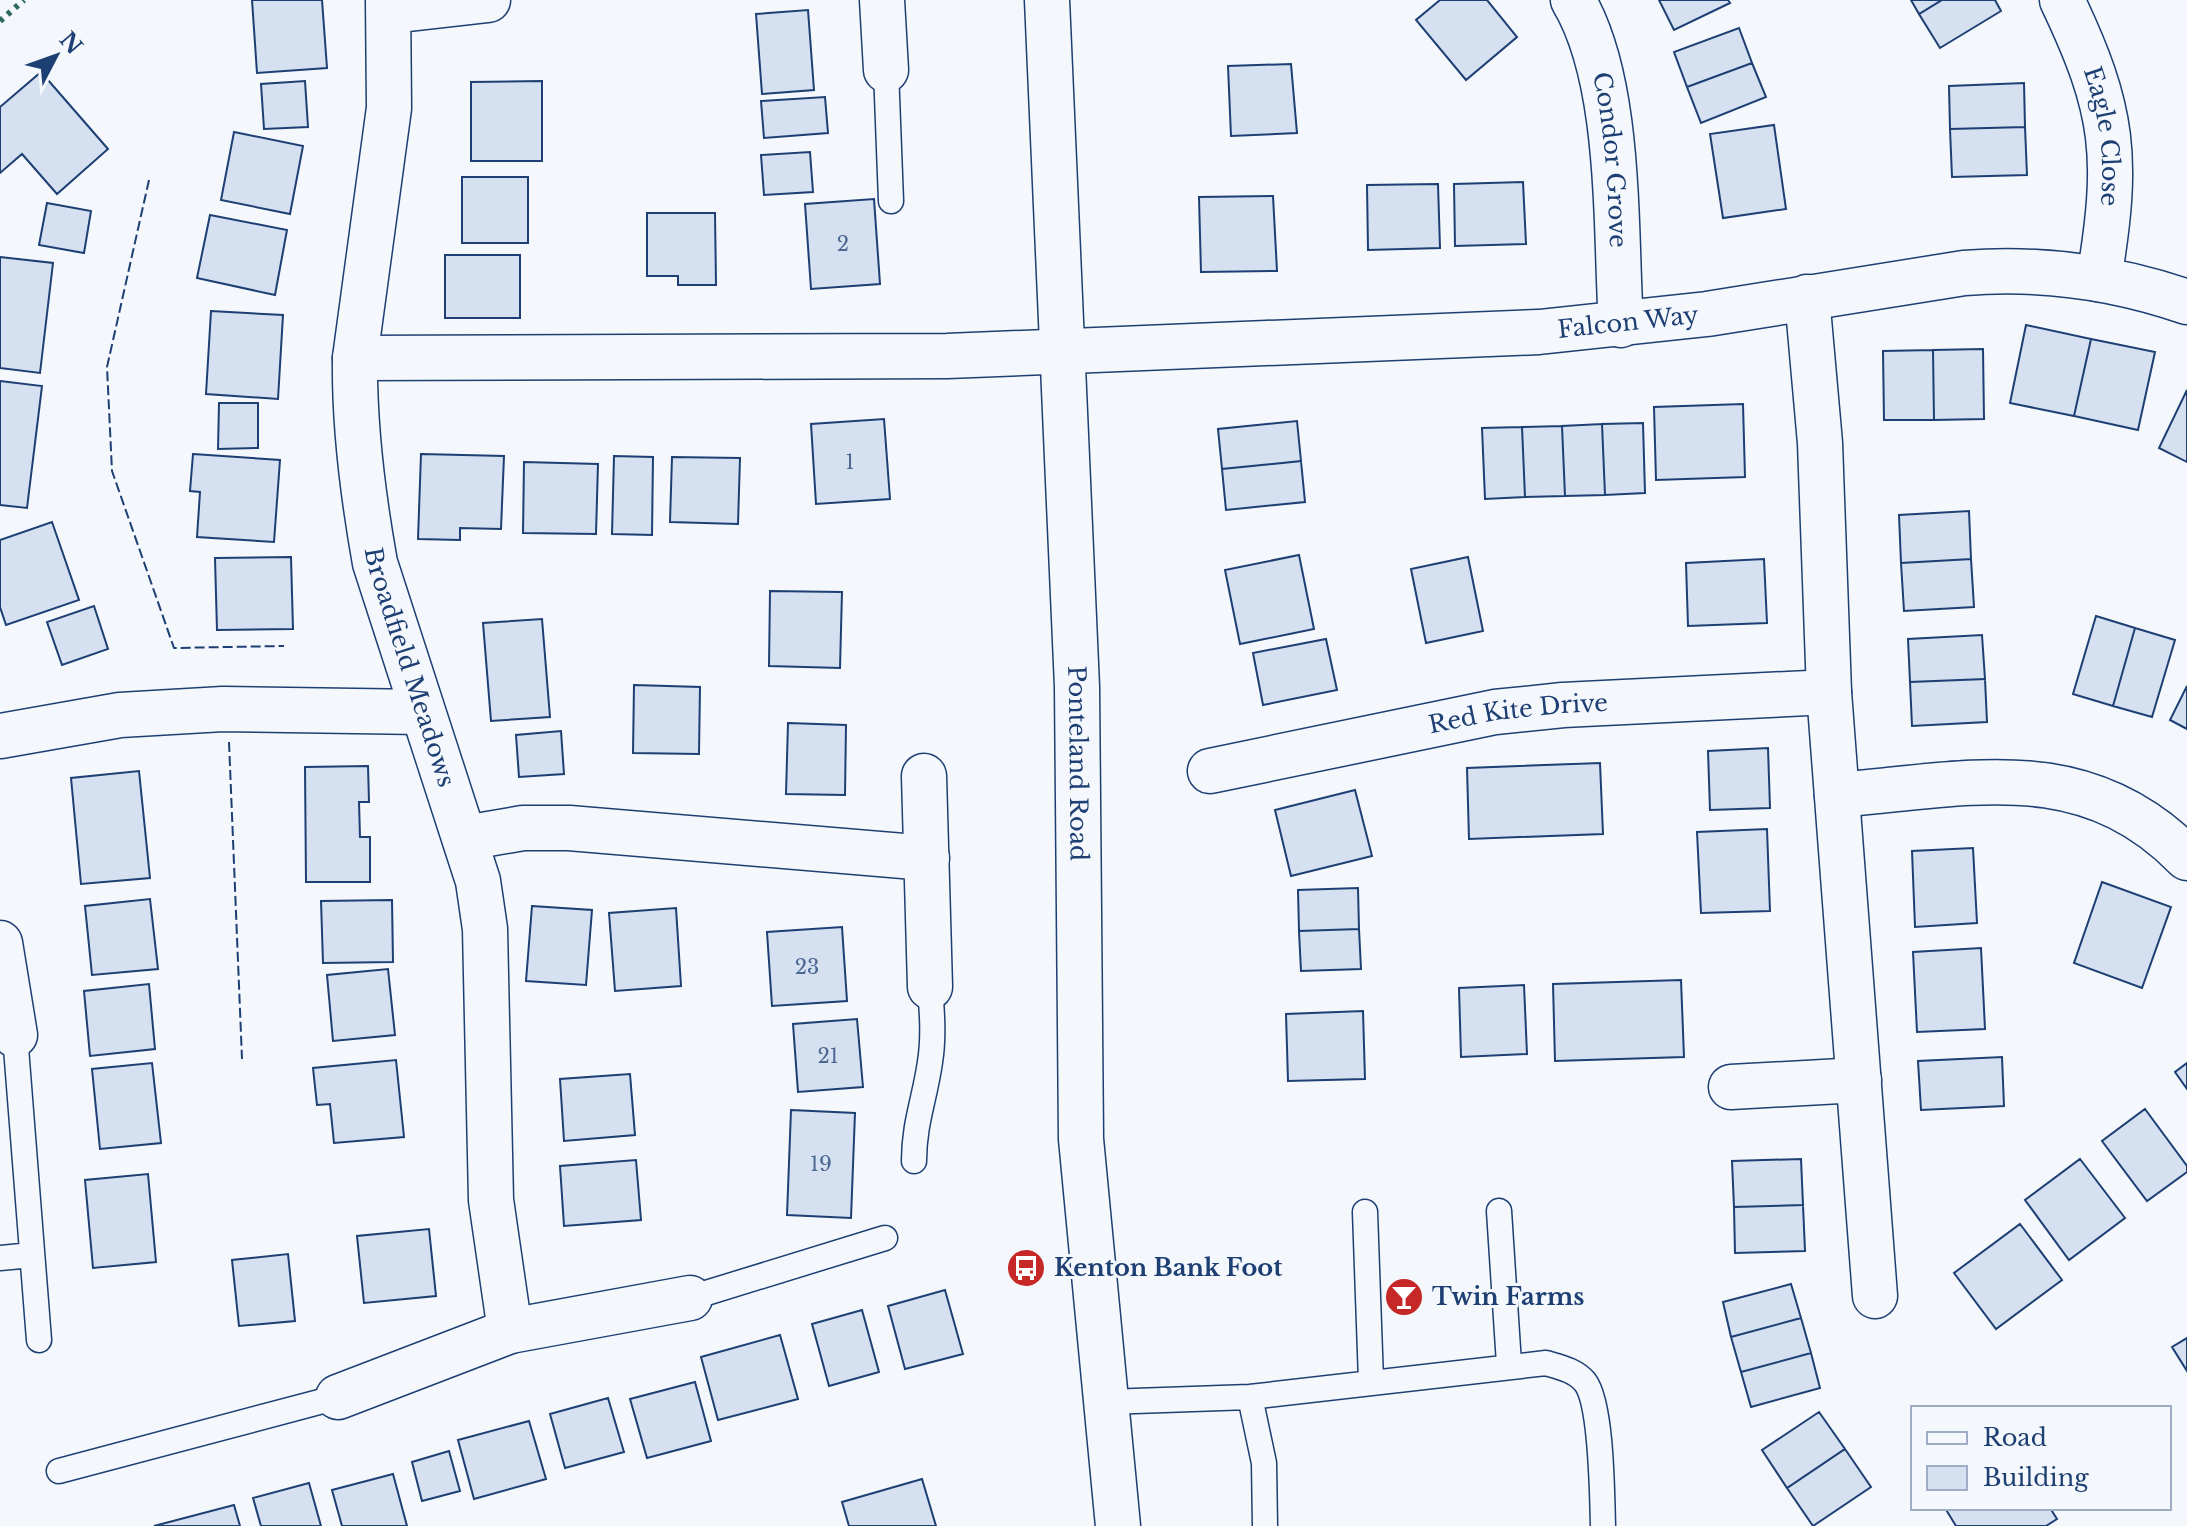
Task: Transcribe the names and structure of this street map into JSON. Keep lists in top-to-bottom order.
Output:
{
  "streets": {
    "street": [
      "Eagle Close",
      "Condor Grove",
      "Falcon Way",
      "Broadfield Meadows",
      "Red Kite Drive",
      "Ponteland Road"
    ]
  },
  "crossings": [
    ["Eagle Close", "Falcon Way"],
    ["Condor Grove", "Falcon Way"],
    ["Falcon Way", "Broadfield Meadows"],
    ["Falcon Way", "Ponteland Road"]
  ],
  "places": {
    "bus stop": ["Kenton Bank Foot"],
    "bar": ["Twin Farms"]
  },
  "house_numbers": [
    "2",
    "1",
    "23",
    "21",
    "19"
  ],
  "legend": ["Road", "Building"],
  "north": "top right"
}
